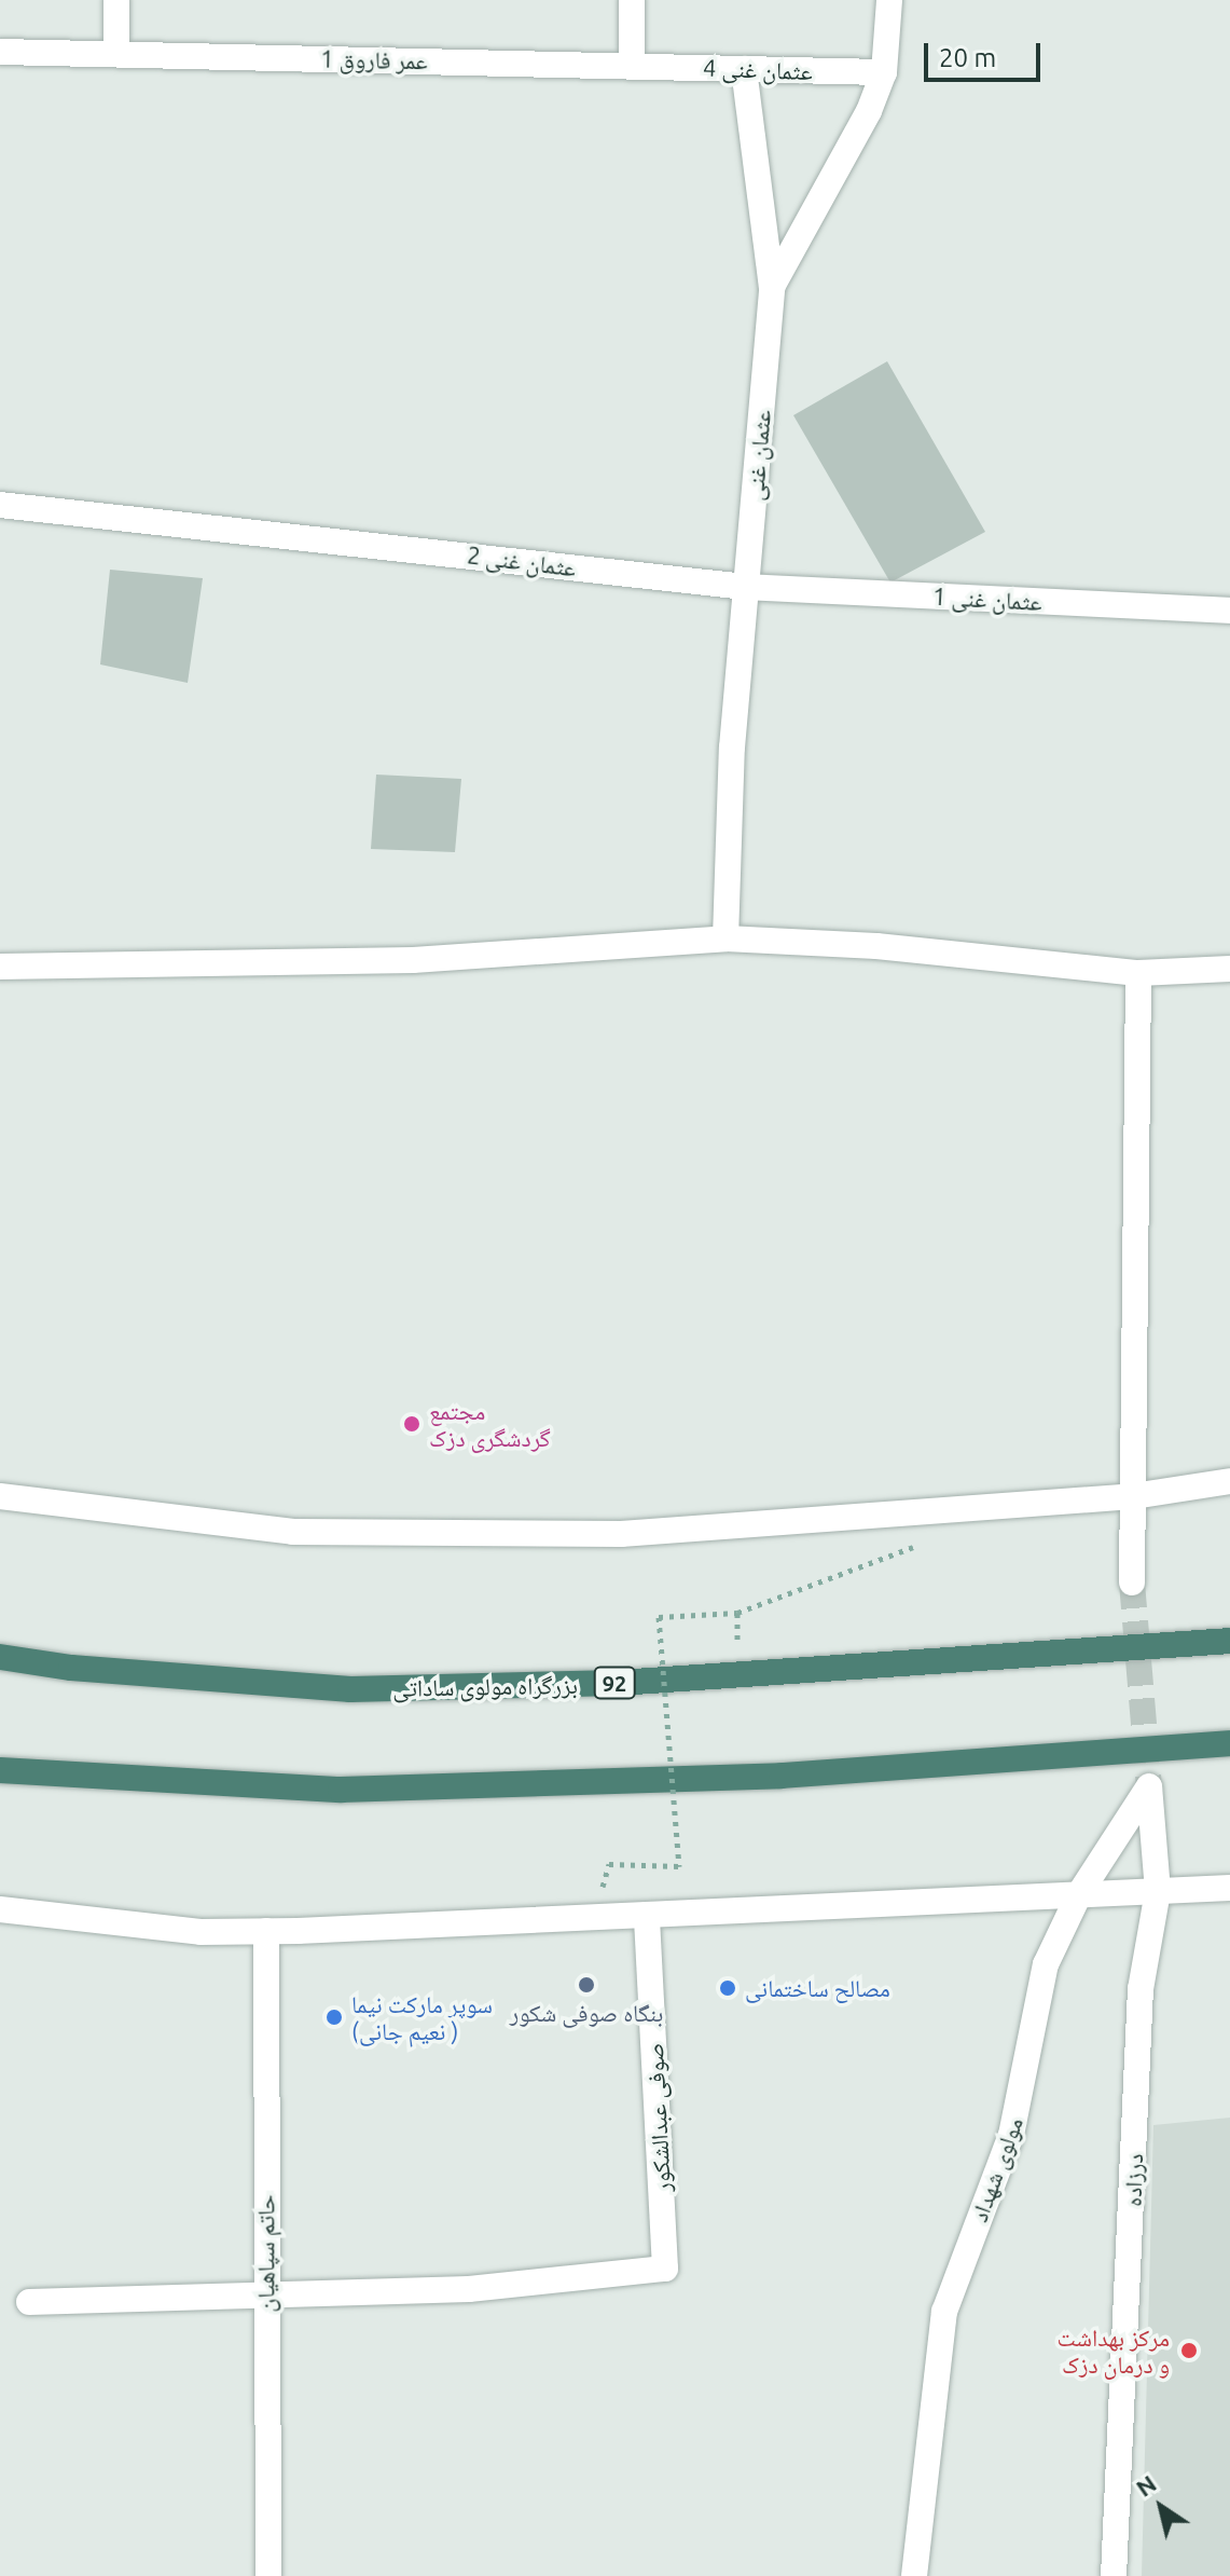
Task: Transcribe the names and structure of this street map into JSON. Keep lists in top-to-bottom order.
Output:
{
  "streets": {
    "highway": ["92", "بزرگراه مولوی ساداتی"],
    "street": [
      "عمر فاروق 1",
      "عثمان غنی 4",
      "عثمان غنی",
      "عثمان غنی 2",
      "عثمان غنی 1",
      "صوفی عبدالشکور",
      "مولوی شهداد",
      "درزاده",
      "حاتم سپاهیان"
    ]
  },
  "crossings": [
    ["عمر فاروق 1", "عثمان غنی 4"],
    ["عثمان غنی 4", "عثمان غنی"],
    ["عثمان غنی", "عثمان غنی 2"],
    ["عثمان غنی", "عثمان غنی 1"],
    ["عثمان غنی 2", "عثمان غنی 1"],
    ["صوفی عبدالشکور", "حاتم سپاهیان"],
    ["مولوی شهداد", "درزاده"]
  ],
  "places": [
    "مجتمع گردشگری دزک",
    "بنگاه صوفی شکور",
    "مصالح ساختمانی",
    "سوپر مارکت نیما (نعیم جانی )",
    "مرکز بهداشت و درمان دزک"
  ],
  "scale_bar": "20 m",
  "north": "top left"
}
